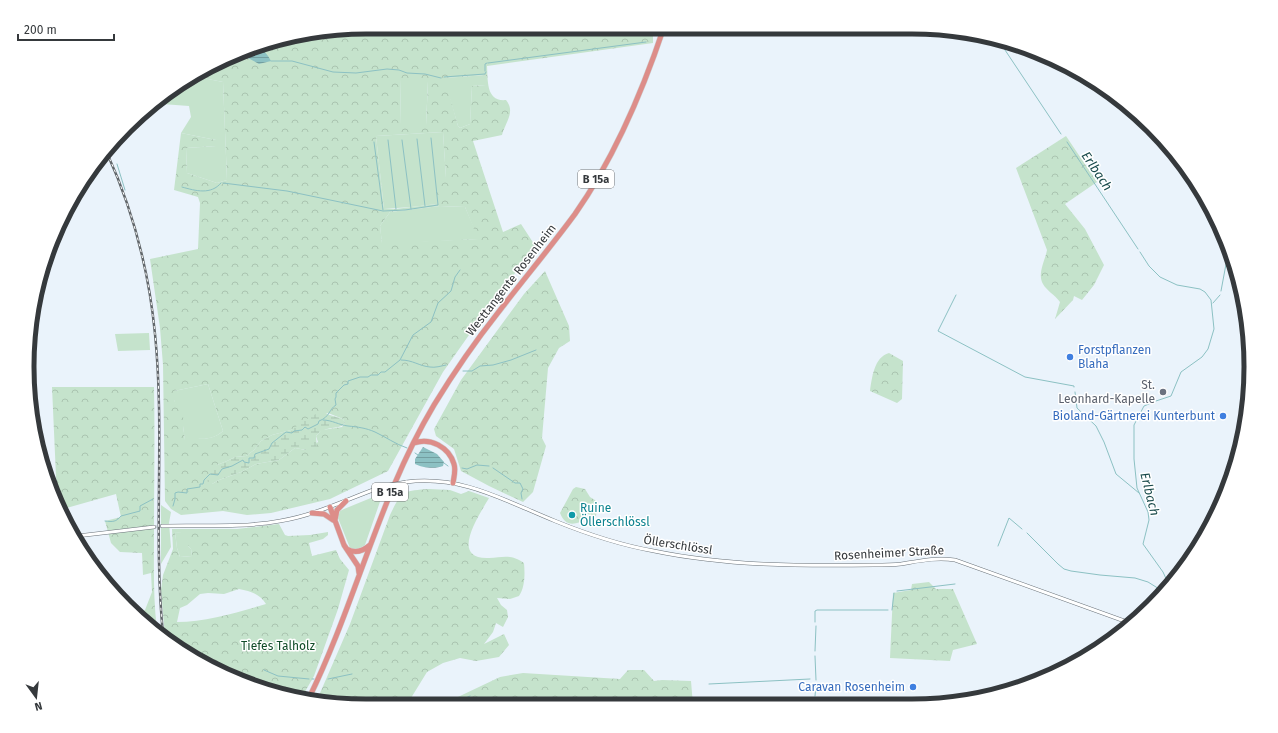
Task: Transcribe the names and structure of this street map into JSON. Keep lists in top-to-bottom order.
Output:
{
  "streets": {
    "highway": ["B 15a", "Westtangente Rosenheim"],
    "street": ["Öllerschlössl", "Rosenheimer Straße"]
  },
  "crossings": [
    ["B 15a", "Westtangente Rosenheim"],
    ["Öllerschlössl", "Rosenheimer Straße"]
  ],
  "water": ["Erlbach"],
  "parks": ["Tiefes Talholz"],
  "places": [
    "Forstpflanzen Blaha",
    "St. Leonhard-Kapelle",
    "Bioland-Gärtnerei Kunterbunt",
    "Ruine Öllerschlössl",
    "Caravan Rosenheim"
  ],
  "scale_bar": "200 m",
  "north": "bottom"
}
